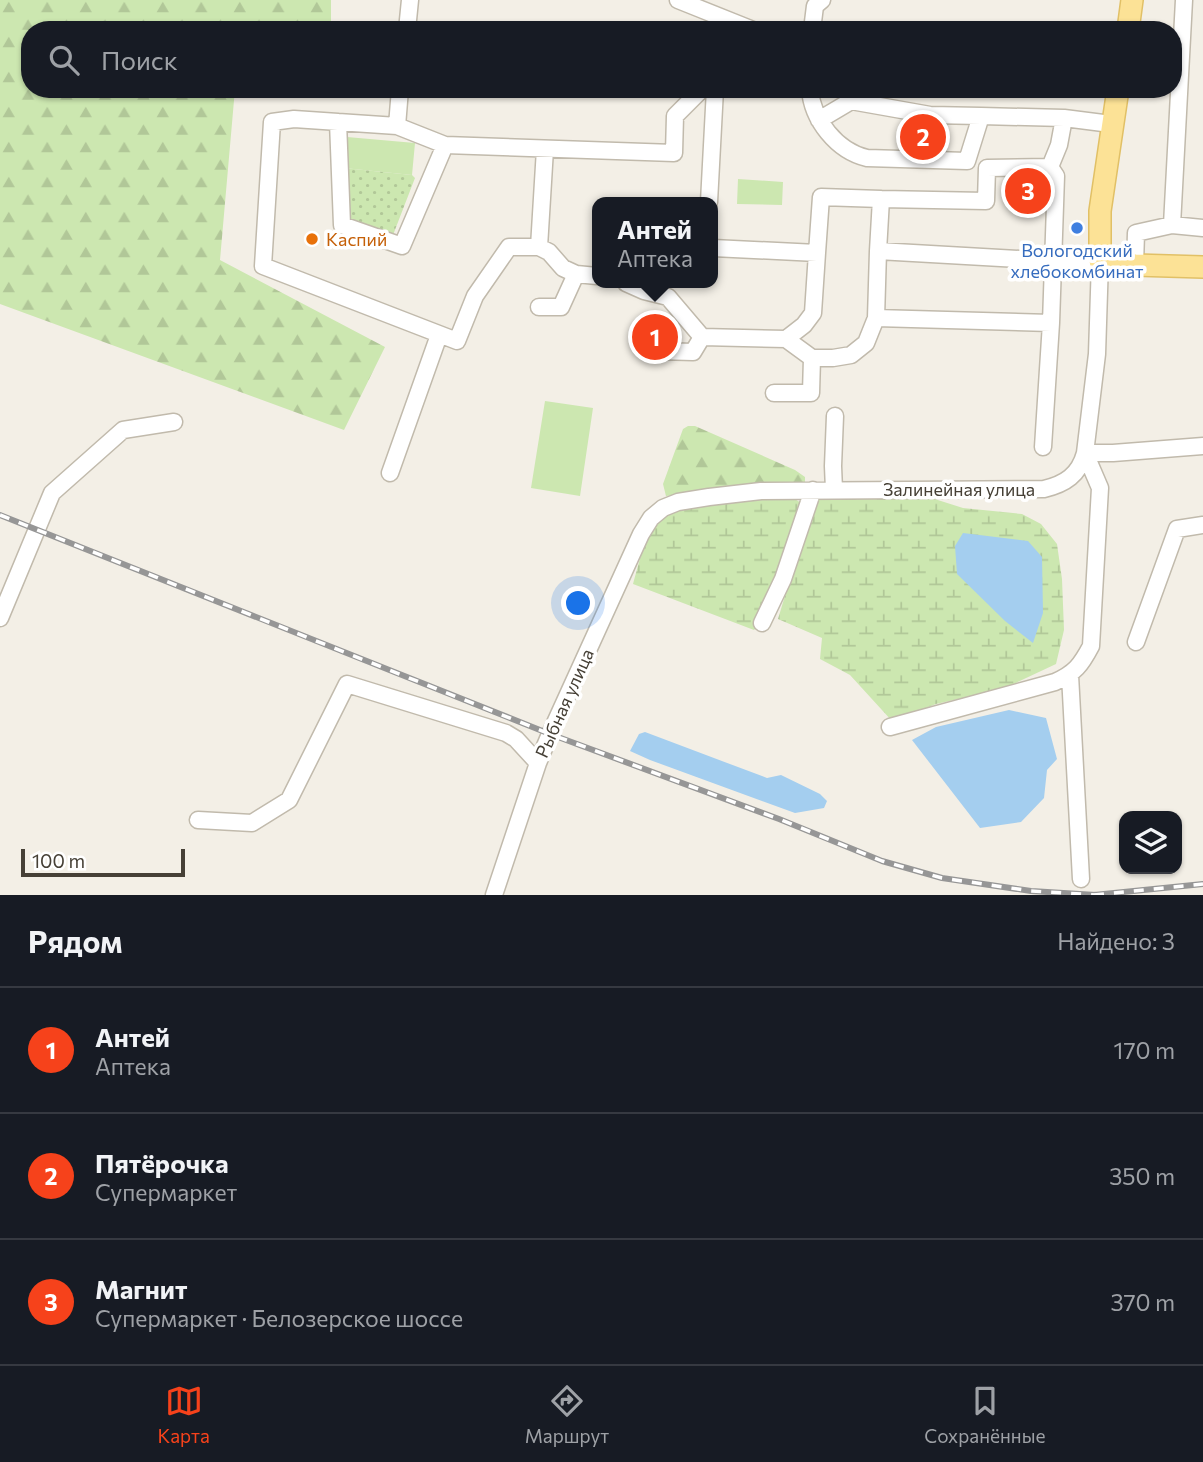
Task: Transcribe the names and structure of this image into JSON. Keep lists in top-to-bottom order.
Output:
{
  "streets": {
    "street": ["Залинейная улица", "Рыбная улица"]
  },
  "crossings": [
    ["Залинейная улица", "Рыбная улица"]
  ],
  "places": ["Вологодский хлебокомбинат", "Каспий"],
  "scale_bar": "100 m",
  "page": {
    "search": "Поиск",
    "pins": ["2", "3", "1"],
    "popup": ["Антей", "Аптека"],
    "scale": "100 m",
    "heading": ["Рядом", "Найдено: 3"],
    "list": [
      {
        "mark": "1",
        "name": "Антей",
        "note": "Аптека",
        "value": "170 m"
      },
      {
        "mark": "2",
        "name": "Пятёрочка",
        "note": "Супермаркет",
        "value": "350 m"
      },
      {
        "mark": "3",
        "name": "Магнит",
        "note": "Супермаркет · Белозерское шоссе",
        "value": "370 m"
      }
    ],
    "nav": ["Карта", "Маршрут", "Сохранённые"]
  }
}
